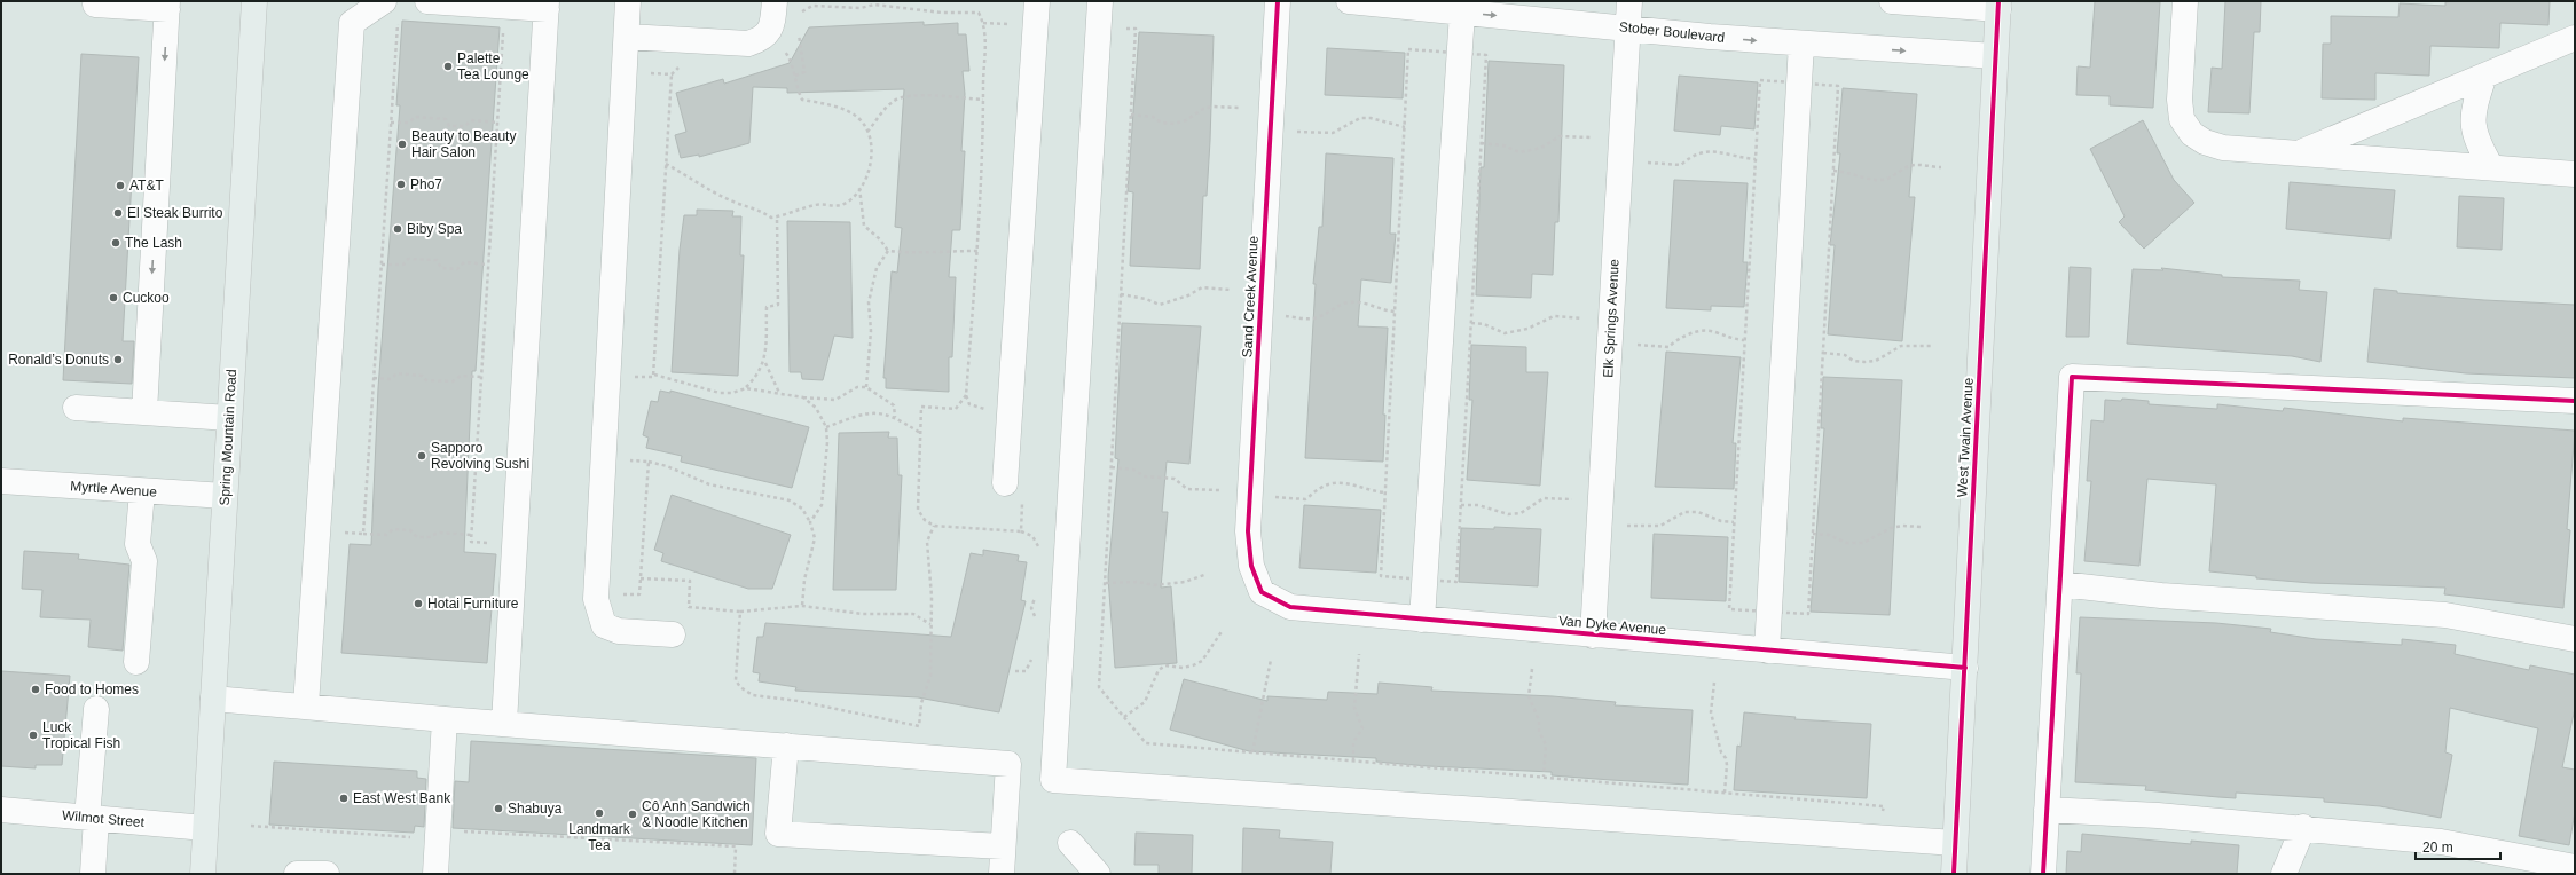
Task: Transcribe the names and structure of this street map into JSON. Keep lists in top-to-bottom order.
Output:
{
  "streets": {
    "main road": ["Spring Mountain Road", "West Twain Avenue"],
    "street": [
      "Stober Boulevard",
      "Sand Creek Avenue",
      "Elk Springs Avenue",
      "Myrtle Avenue",
      "Van Dyke Avenue",
      "Wilmot Street"
    ]
  },
  "crossings": [
    ["Stober Boulevard", "Elk Springs Avenue"],
    ["Stober Boulevard", "West Twain Avenue"],
    ["Sand Creek Avenue", "Van Dyke Avenue"],
    ["Elk Springs Avenue", "Van Dyke Avenue"],
    ["Spring Mountain Road", "Myrtle Avenue"],
    ["Spring Mountain Road", "Wilmot Street"],
    ["West Twain Avenue", "Van Dyke Avenue"]
  ],
  "one_way": ["Stober Boulevard"],
  "places": [
    "Palette Tea Lounge",
    "Beauty to Beauty Hair Salon",
    "Pho7",
    "AT&T",
    "El Steak Burrito",
    "Biby Spa",
    "The Lash",
    "Cuckoo",
    "Ronald’s Donuts",
    "Sapporo Revolving Sushi",
    "Hotai Furniture",
    "Food to Homes",
    "Luck Tropical Fish",
    "East West Bank",
    "Shabuya",
    "Landmark Tea",
    "Cô Anh Sandwich & Noodle Kitchen"
  ],
  "scale_bar": "20 m"
}
